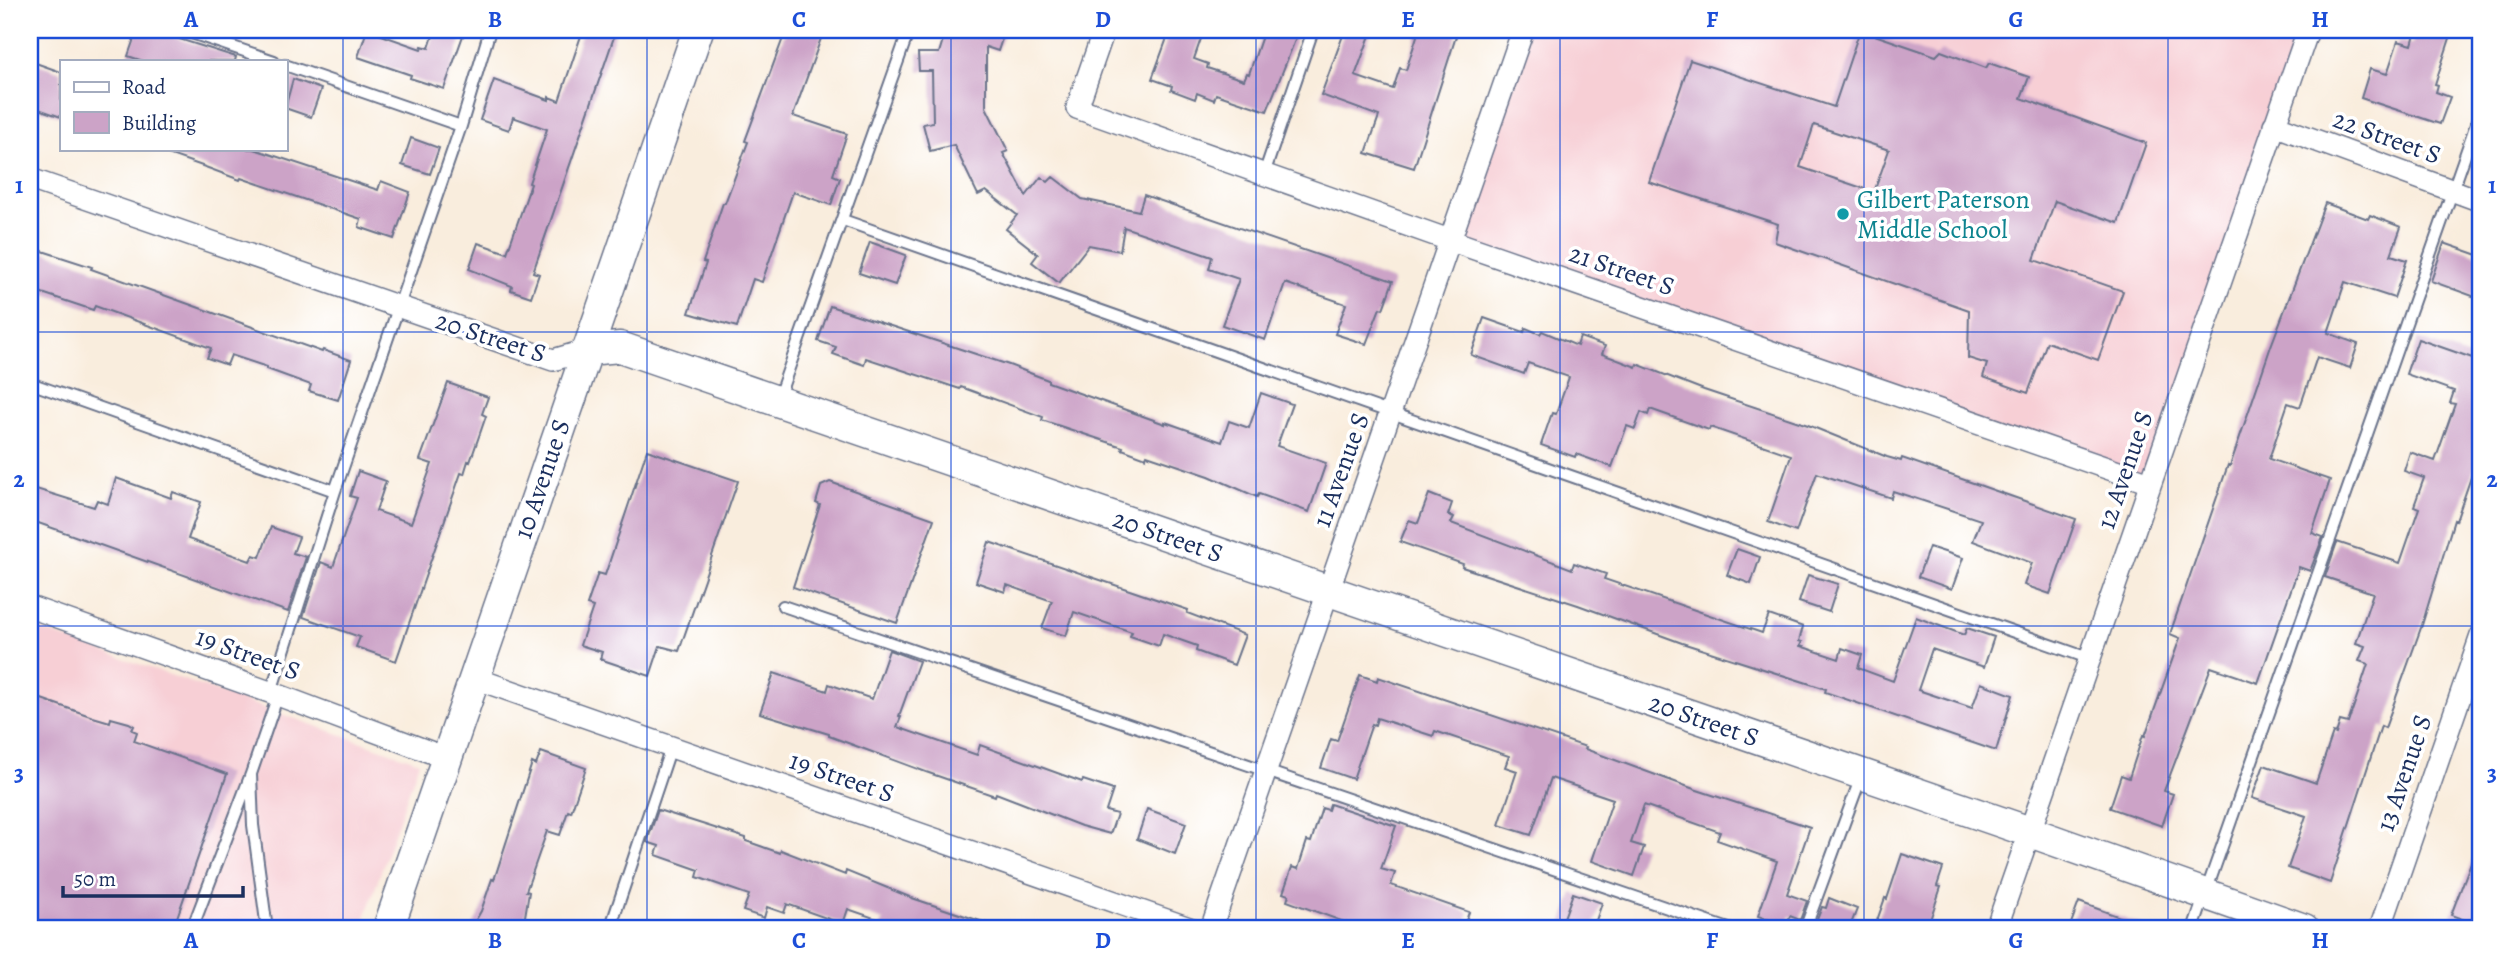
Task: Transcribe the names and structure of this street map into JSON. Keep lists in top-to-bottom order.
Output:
{
  "streets": {
    "street": [
      "22 Street S",
      "21 Street S",
      "20 Street S",
      "11 Avenue S",
      "12 Avenue S",
      "10 Avenue S",
      "19 Street S",
      "13 Avenue S"
    ]
  },
  "crossings": [
    ["22 Street S", "12 Avenue S"],
    ["21 Street S", "11 Avenue S"],
    ["21 Street S", "12 Avenue S"],
    ["20 Street S", "11 Avenue S"],
    ["20 Street S", "12 Avenue S"],
    ["20 Street S", "10 Avenue S"],
    ["10 Avenue S", "19 Street S"]
  ],
  "places": ["Gilbert Paterson Middle School"],
  "legend": ["Road", "Building"],
  "scale_bar": "50 m",
  "grid": {
    "columns": [
      "A",
      "B",
      "C",
      "D",
      "E",
      "F",
      "G",
      "H"
    ],
    "rows": ["1", "2", "3"]
  }
}
